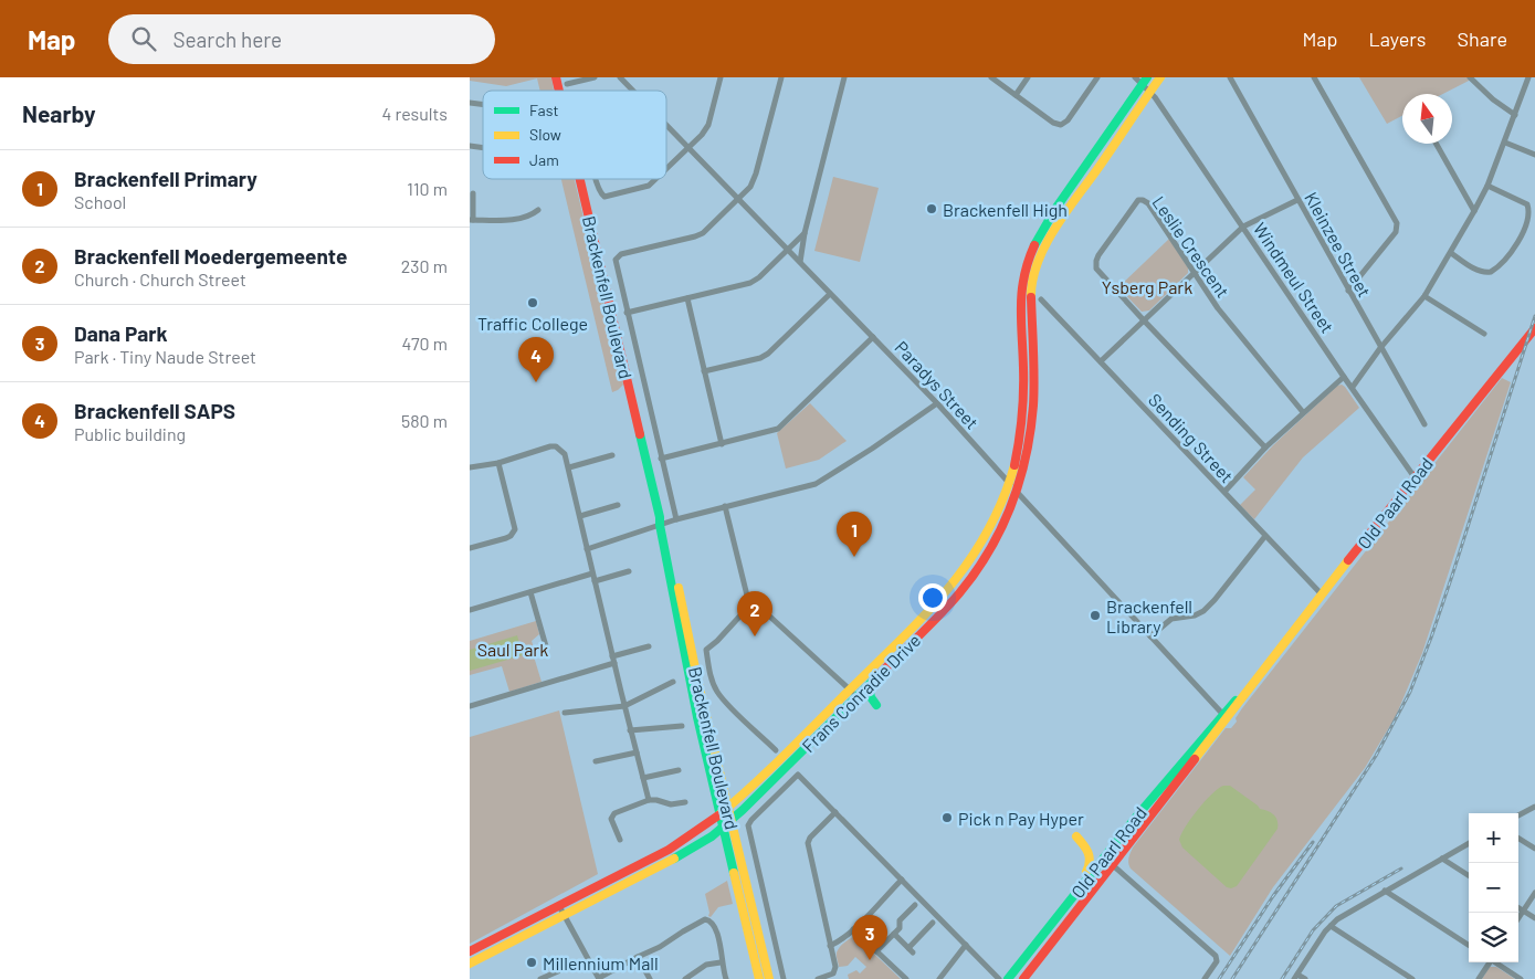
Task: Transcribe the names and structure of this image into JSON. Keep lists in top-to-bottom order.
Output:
{
  "streets": {
    "street": [
      "Kleinzee Street",
      "Leslie Crescent",
      "Windmeul Street",
      "Brackenfell Boulevard",
      "Paradys Street",
      "Sending Street",
      "Old Paarl Road",
      "Frans Conradie Drive"
    ]
  },
  "crossings": [
    ["Windmeul Street", "Old Paarl Road"],
    ["Windmeul Street", "Frans Conradie Drive"],
    ["Brackenfell Boulevard", "Frans Conradie Drive"],
    ["Paradys Street", "Old Paarl Road"],
    ["Paradys Street", "Frans Conradie Drive"],
    ["Sending Street", "Old Paarl Road"]
  ],
  "parks": ["Ysberg Park", "Saul Park"],
  "places": [
    "Brackenfell High",
    "Traffic College",
    "Brackenfell Library",
    "Pick n Pay Hyper",
    "Millennium Mall"
  ],
  "legend": ["Fast", "Slow", "Jam"],
  "north": "top",
  "page": {
    "header": "Map",
    "search": "Search here",
    "nav": ["Map", "Layers", "Share"],
    "heading": ["Nearby", "4 results"],
    "list": [
      {
        "mark": "1",
        "name": "Brackenfell Primary",
        "note": "School",
        "value": "110 m"
      },
      {
        "mark": "2",
        "name": "Brackenfell Moedergemeente",
        "note": "Church · Church Street",
        "value": "230 m"
      },
      {
        "mark": "3",
        "name": "Dana Park",
        "note": "Park · Tiny Naude Street",
        "value": "470 m"
      },
      {
        "mark": "4",
        "name": "Brackenfell SAPS",
        "note": "Public building",
        "value": "580 m"
      }
    ],
    "pins": [
      "4",
      "1",
      "2",
      "3"
    ],
    "map_buttons": ["+", "−"]
  }
}
